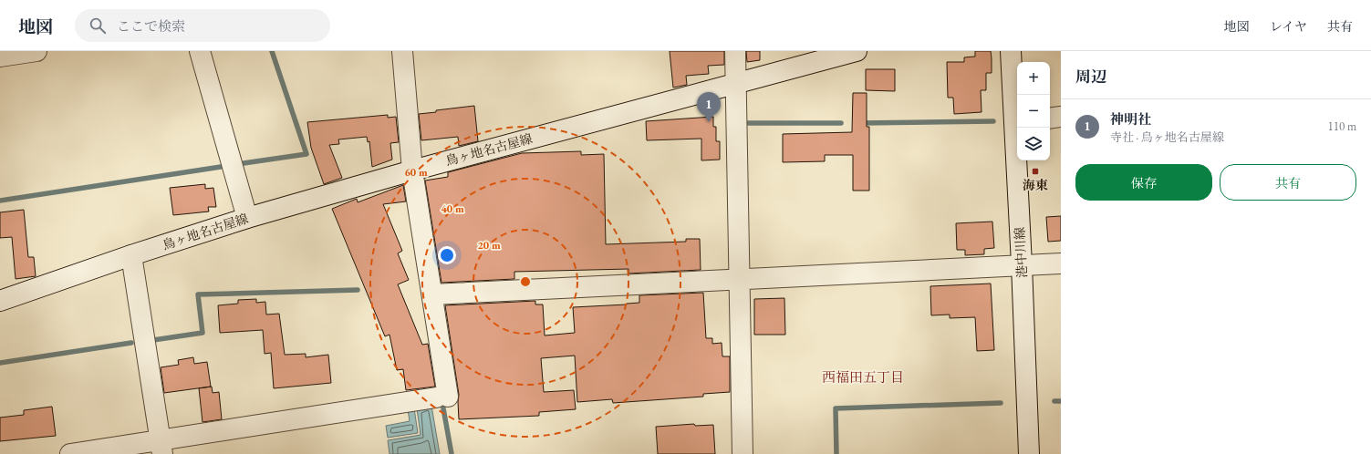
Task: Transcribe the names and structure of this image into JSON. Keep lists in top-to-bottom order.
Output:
{
  "streets": {
    "street": ["鳥ヶ地名古屋線", "港中川線"]
  },
  "districts": ["西福田五丁目"],
  "places": {
    "transit": ["海東"]
  },
  "page": {
    "header": "地図",
    "search": "ここで検索",
    "nav": ["地図", "レイヤ", "共有"],
    "heading": "周辺",
    "map_buttons": ["+", "−"],
    "pins": "1",
    "list": [
      {
        "mark": "1",
        "name": "神明社",
        "note": "寺社 · 鳥ヶ地名古屋線",
        "value": "110 m"
      }
    ],
    "buttons": ["保存", "共有"]
  },
  "rings": ["60 m", "40 m", "20 m"]
}
